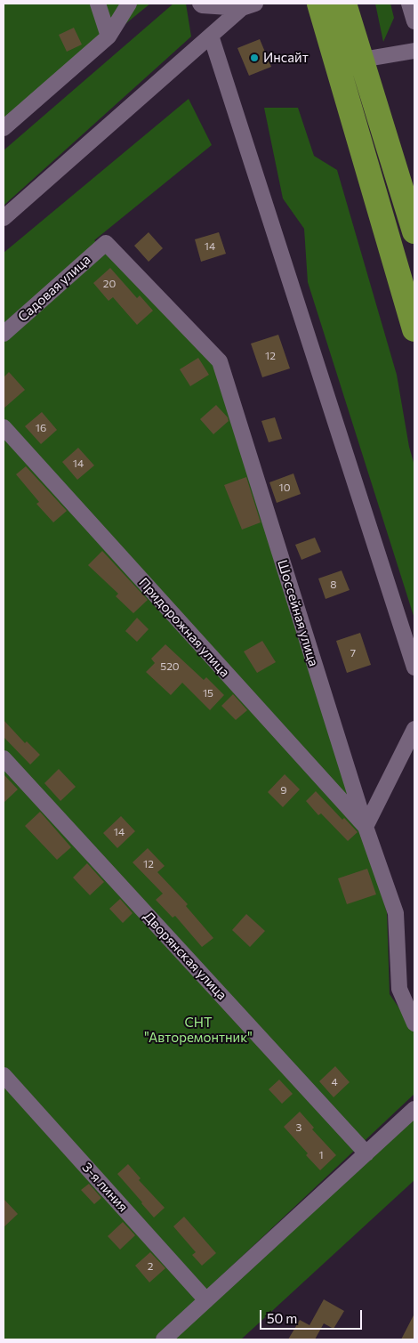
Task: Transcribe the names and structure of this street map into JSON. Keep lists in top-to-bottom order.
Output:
{
  "streets": {
    "street": [
      "Садовая улица",
      "Шоссейная улица",
      "Придорожная улица",
      "Дворянская улица",
      "3-я линия"
    ]
  },
  "crossings": [
    ["Садовая улица", "Шоссейная улица"],
    ["Шоссейная улица", "Придорожная улица"]
  ],
  "parks": ["СНТ \"Авторемонтник\""],
  "places": ["Инсайт"],
  "house_numbers": [
    "14",
    "20",
    "12",
    "16",
    "14",
    "10",
    "8",
    "7",
    "520",
    "15",
    "9",
    "14",
    "12",
    "4",
    "3",
    "1",
    "2"
  ],
  "scale_bar": "50 m"
}
